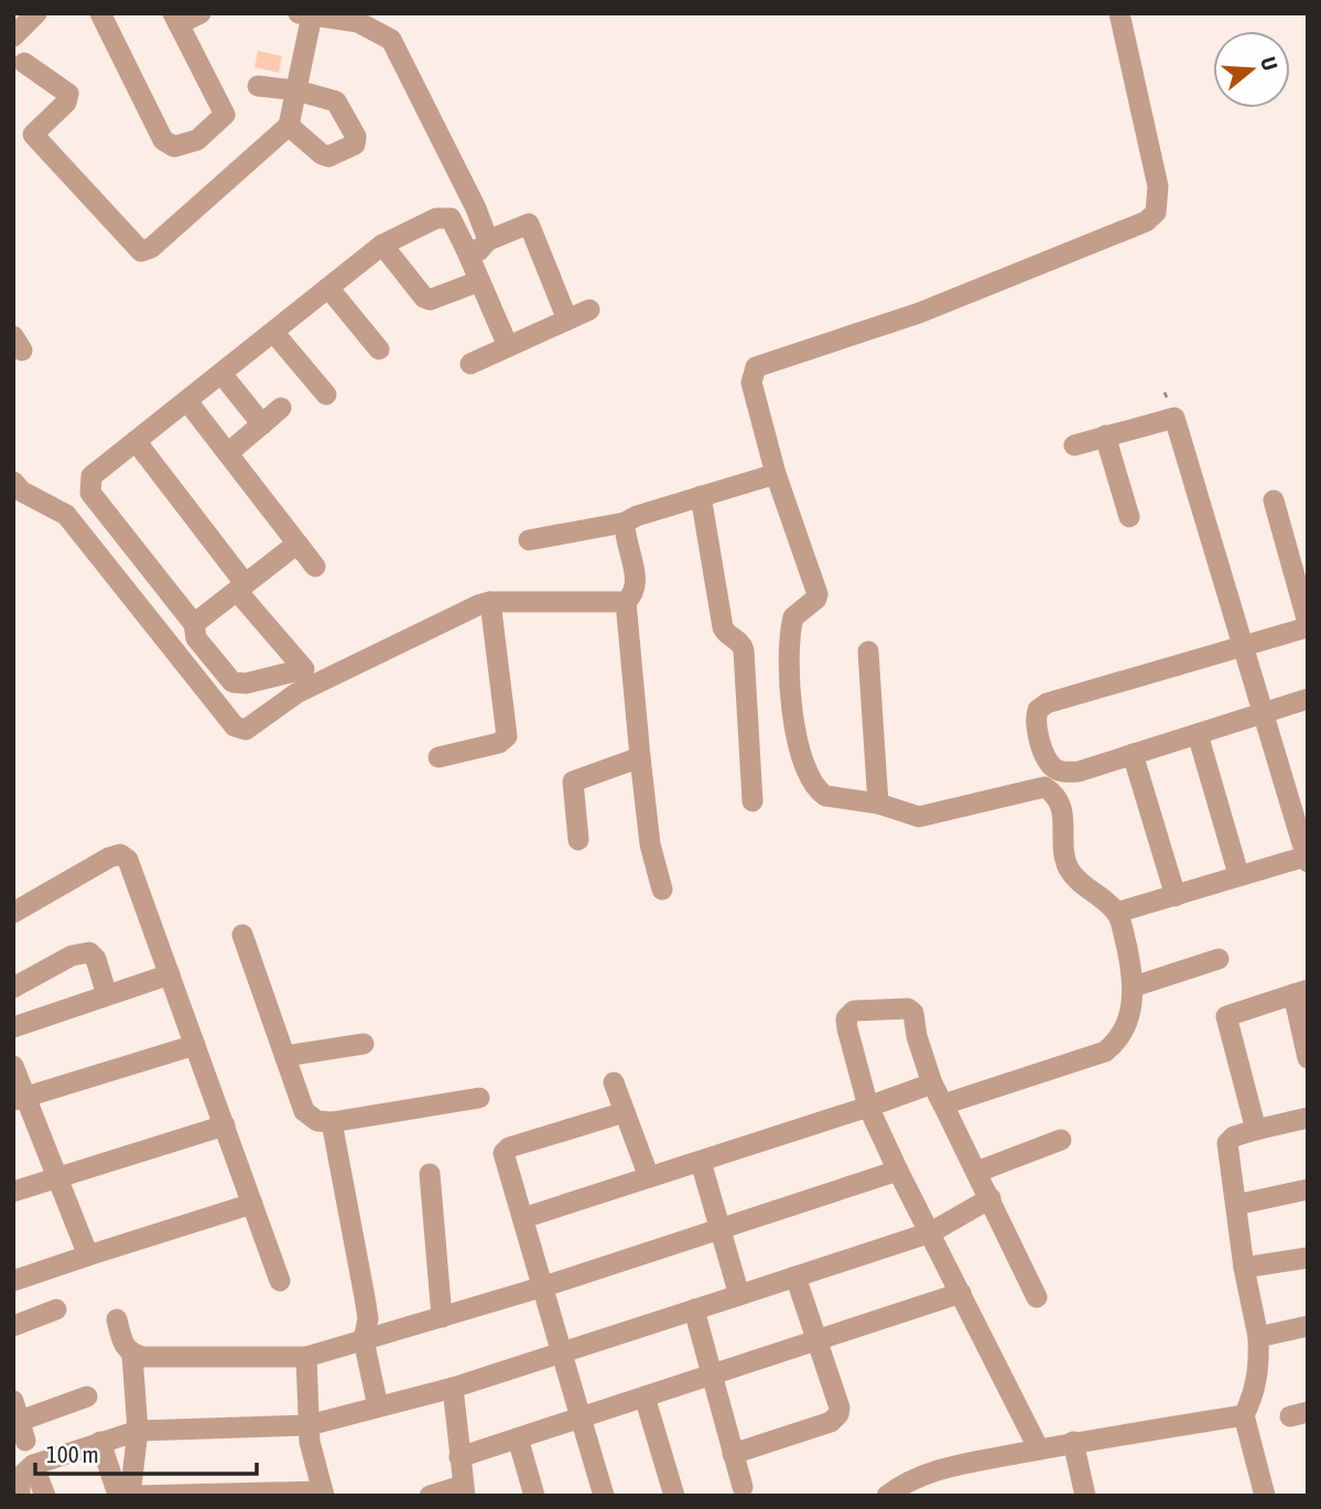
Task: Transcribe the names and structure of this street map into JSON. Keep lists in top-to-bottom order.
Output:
{
  "scale_bar": "100 m",
  "north": "right"
}
